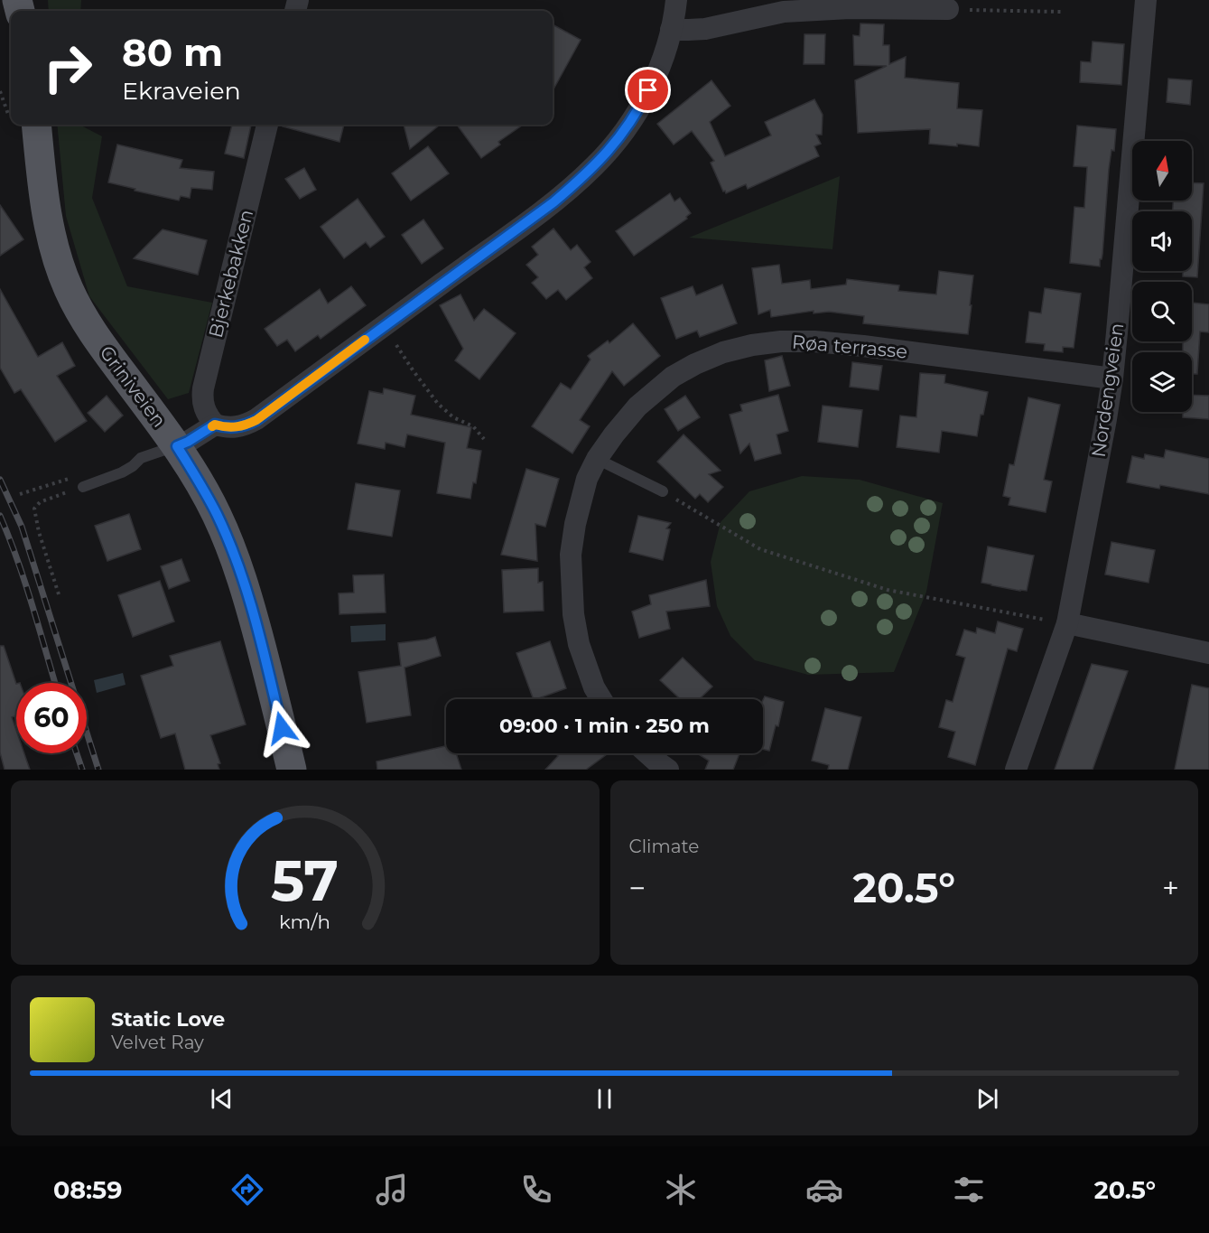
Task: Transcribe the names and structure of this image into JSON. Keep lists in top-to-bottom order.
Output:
{
  "streets": {
    "main road": ["Griniveien"],
    "street": ["Bjerkebakken", "Røa terrasse", "Nordengveien"]
  },
  "crossings": [
    ["Røa terrasse", "Nordengveien"]
  ],
  "north": "top",
  "page": {
    "turn": ["80 m", "Ekraveien"],
    "limit": "60",
    "trip": "09:00 · 1 min · 250 m",
    "tile": "Climate",
    "heat": ["−", "20.5°", "+"],
    "song": ["Static Love", "Velvet Ray"],
    "tabs": ["08:59", "20.5°"],
    "gauge": ["57", "km/h"]
  }
}
